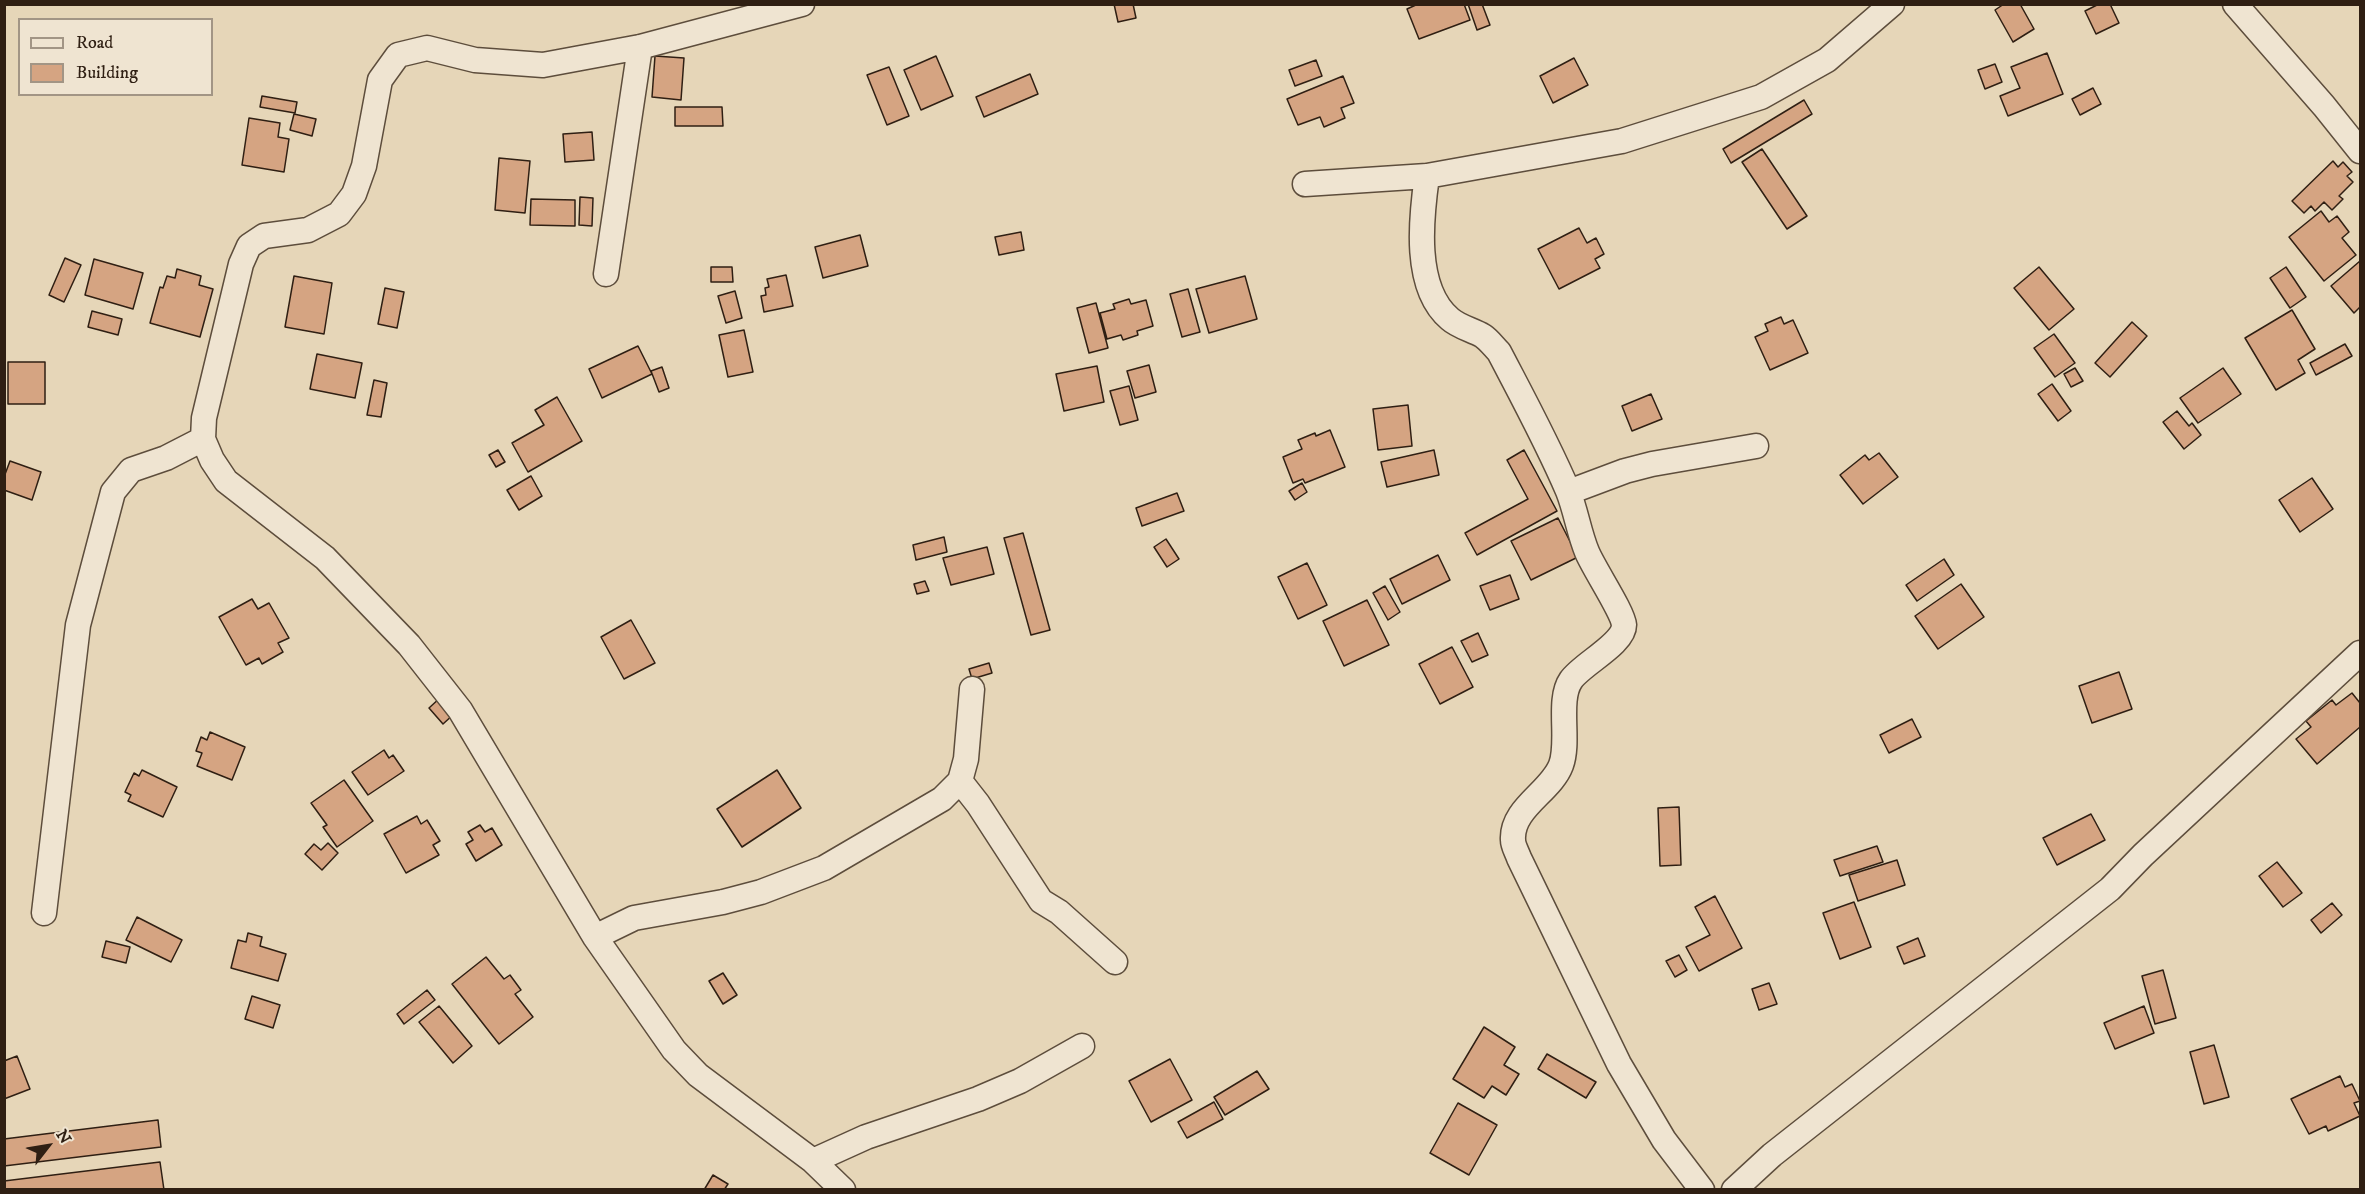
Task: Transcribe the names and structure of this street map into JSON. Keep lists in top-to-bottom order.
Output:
{
  "legend": ["Road", "Building"],
  "north": "top right"
}
